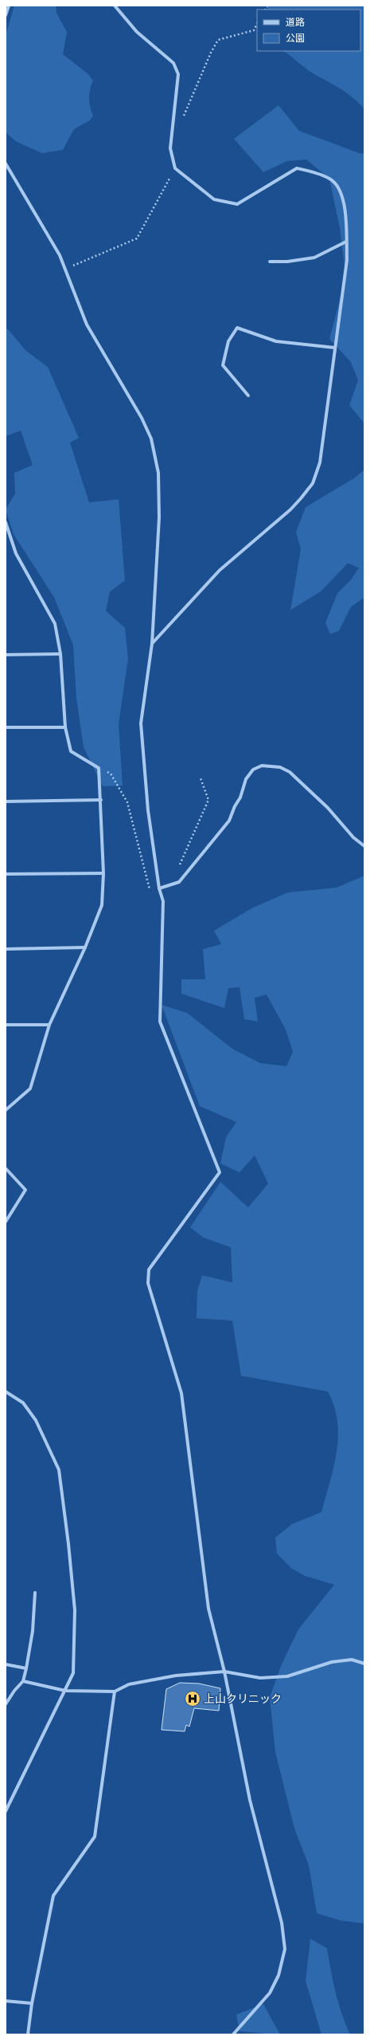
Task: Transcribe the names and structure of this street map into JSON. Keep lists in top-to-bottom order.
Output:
{
  "places": {
    "hospital": ["上山クリニック"]
  },
  "legend": ["道路", "公園"]
}
